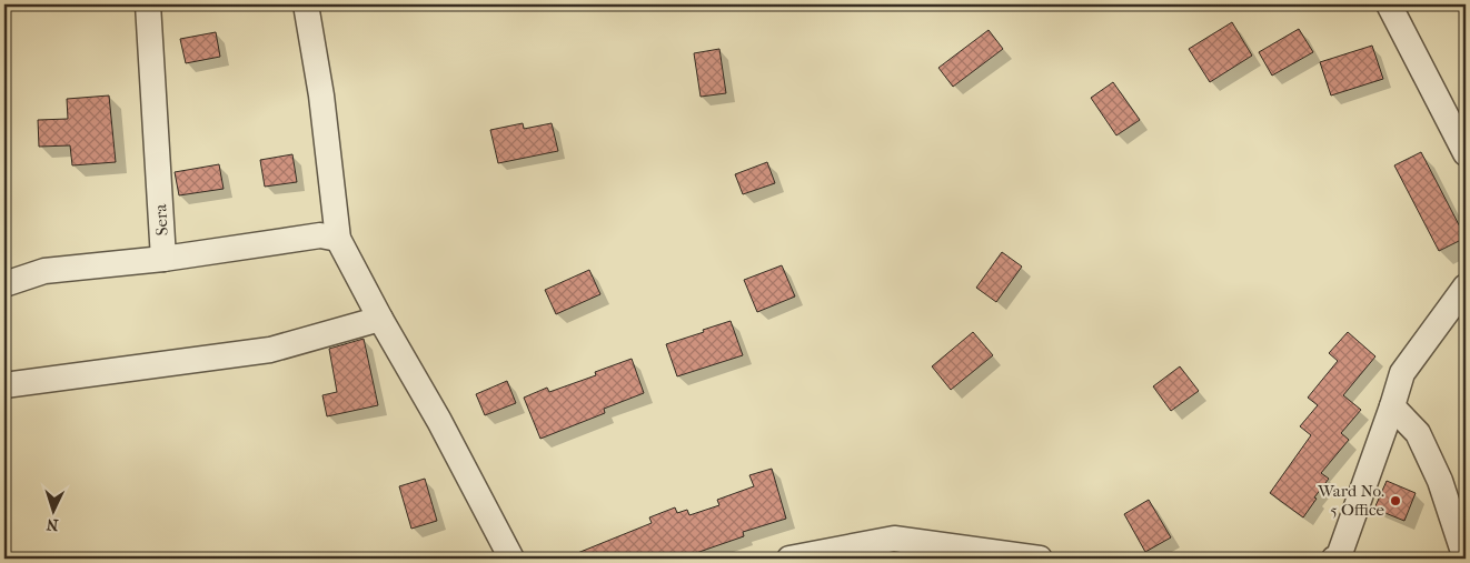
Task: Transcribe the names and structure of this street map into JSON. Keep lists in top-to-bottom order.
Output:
{
  "streets": {
    "street": ["Sera"]
  },
  "places": ["Ward No. 5 Office"],
  "north": "bottom"
}
